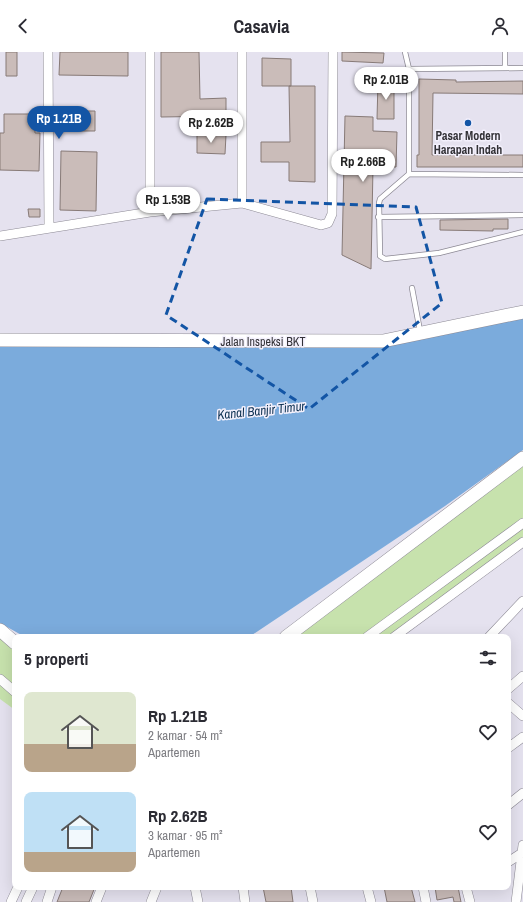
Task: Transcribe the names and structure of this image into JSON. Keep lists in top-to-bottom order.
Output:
{
  "streets": {
    "street": ["Jalan Inspeksi BKT"]
  },
  "water": ["Kanal Banjir Timur"],
  "places": ["Pasar Modern Harapan Indah"],
  "page": {
    "header": "Casavia",
    "price": [
      "Rp 2.01B",
      "Rp 1.21B",
      "Rp 2.62B",
      "Rp 2.66B",
      "Rp 1.53B"
    ],
    "heading": "5 properti",
    "list": [
      {
        "name": "Rp 1.21B",
        "note": "2 kamar · 54 m² · Apartemen"
      },
      {
        "name": "Rp 2.62B",
        "note": "3 kamar · 95 m² · Apartemen"
      }
    ]
  }
}
